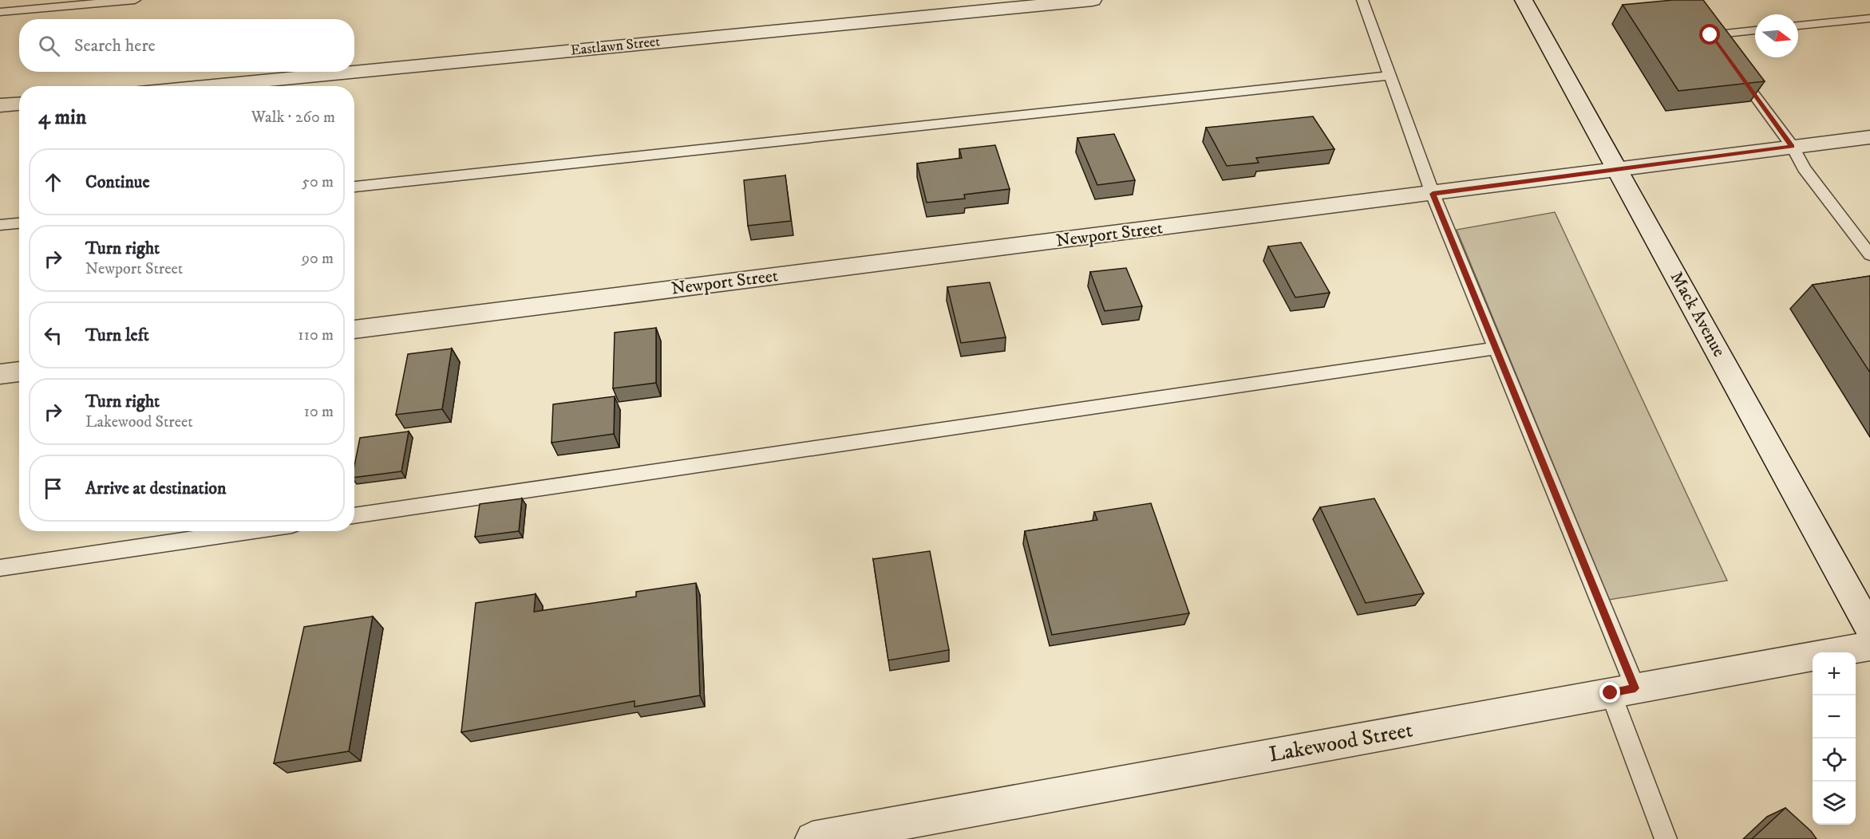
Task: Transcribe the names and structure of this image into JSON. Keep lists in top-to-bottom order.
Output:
{
  "streets": {
    "street": [
      "Eastlawn Street",
      "Newport Street",
      "Mack Avenue",
      "Lakewood Street"
    ]
  },
  "crossings": [
    ["Newport Street", "Mack Avenue"]
  ],
  "north": "right",
  "page": {
    "search": "Search here",
    "heading": ["4 min", "Walk · 260 m"],
    "list": [
      ["Continue", "50 m"],
      ["Turn right", "Newport Street", "90 m"],
      ["Turn left", "110 m"],
      ["Turn right", "Lakewood Street", "10 m"],
      "Arrive at destination"
    ],
    "map_buttons": ["+", "−"]
  }
}
